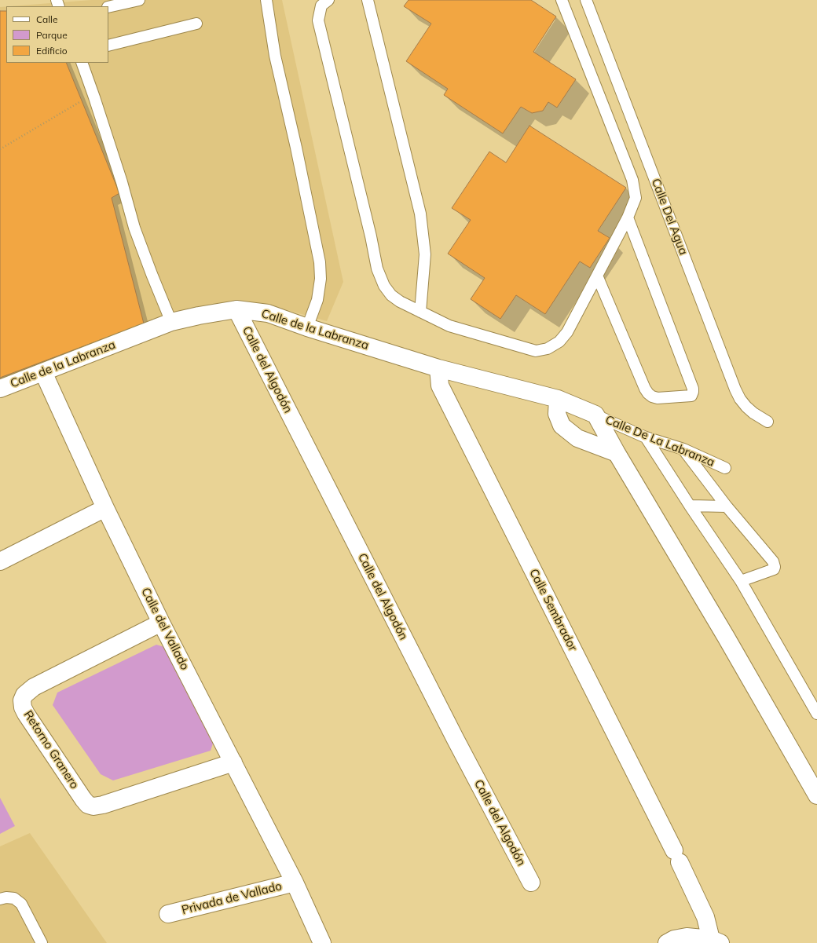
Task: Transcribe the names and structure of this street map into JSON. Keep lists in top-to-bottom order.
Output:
{
  "streets": {
    "street": [
      "Calle de la Labranza",
      "Calle del Algodón",
      "Calle Sembrador",
      "Calle del Vallado",
      "Retorno Granero",
      "Privada de Vallado"
    ],
    "lane": ["Calle Del Agua", "Calle De La Labranza"]
  },
  "crossings": [
    ["Calle de la Labranza", "Calle del Algodón"],
    ["Calle de la Labranza", "Calle De La Labranza"],
    ["Calle de la Labranza", "Calle Sembrador"],
    ["Calle de la Labranza", "Calle del Vallado"],
    ["Calle del Vallado", "Retorno Granero"],
    ["Calle del Vallado", "Privada de Vallado"]
  ],
  "legend": ["Calle", "Parque", "Edificio"]
}
